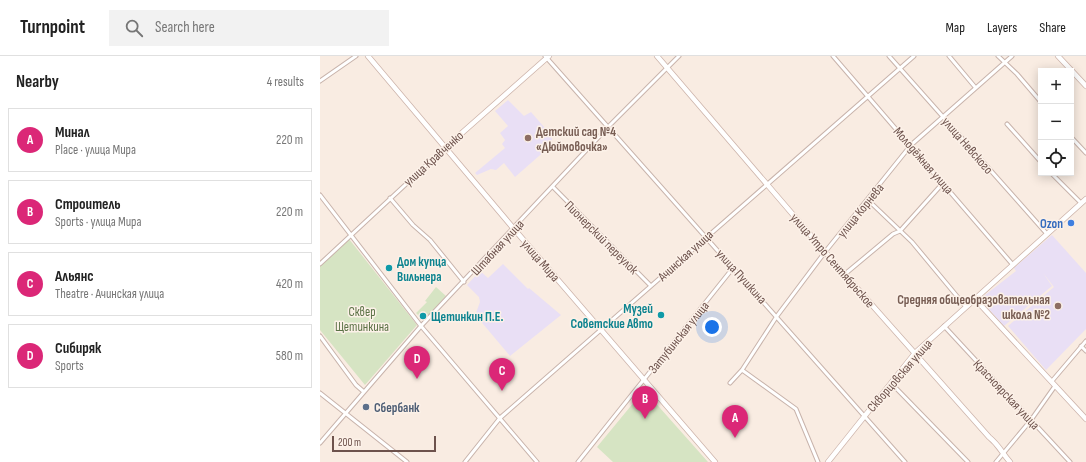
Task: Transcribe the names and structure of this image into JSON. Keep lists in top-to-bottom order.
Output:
{
  "streets": {
    "street": [
      "улица Невского",
      "улица Кравченко",
      "Молодёжная улица",
      "улица Корнева",
      "Пионерский переулок",
      "Штабная улица",
      "Ачинская улица",
      "улица Мира",
      "улица Утро Сентябрьское",
      "улица Пушкина",
      "Затубинская улица",
      "Скворцовская улица",
      "Красноярская улица"
    ]
  },
  "crossings": [
    ["улица Невского", "улица Корнева"],
    ["улица Невского", "Ачинская улица"],
    ["улица Невского", "Скворцовская улица"],
    ["улица Кравченко", "улица Мира"],
    ["улица Кравченко", "улица Пушкина"],
    ["Молодёжная улица", "улица Корнева"],
    ["Молодёжная улица", "Ачинская улица"],
    ["Молодёжная улица", "Скворцовская улица"],
    ["улица Корнева", "улица Утро Сентябрьское"],
    ["улица Корнева", "улица Пушкина"],
    ["Пионерский переулок", "Штабная улица"],
    ["Пионерский переулок", "Ачинская улица"],
    ["Штабная улица", "улица Мира"],
    ["Штабная улица", "улица Утро Сентябрьское"],
    ["Штабная улица", "улица Пушкина"],
    ["Ачинская улица", "улица Мира"],
    ["Ачинская улица", "улица Утро Сентябрьское"],
    ["Ачинская улица", "улица Пушкина"],
    ["улица Мира", "Затубинская улица"],
    ["улица Утро Сентябрьское", "Скворцовская улица"],
    ["улица Пушкина", "Затубинская улица"],
    ["улица Пушкина", "Скворцовская улица"],
    ["Скворцовская улица", "Красноярская улица"]
  ],
  "parks": ["Сквер Щетинкина"],
  "places": [
    "Детский сад №4 «Дюймовочка»",
    "Ozon",
    "Дом купца Вильнера",
    "Средняя общеобразовательная школа №2",
    "Музей Советские Авто",
    "Щетинкин П.Е.",
    "Сбербанк"
  ],
  "scale_bar": "200 m",
  "page": {
    "header": "Turnpoint",
    "search": "Search here",
    "nav": ["Map", "Layers", "Share"],
    "heading": ["Nearby", "4 results"],
    "map_buttons": ["+", "−"],
    "list": [
      {
        "mark": "A",
        "name": "Минал",
        "note": "Place · улица Мира",
        "value": "220 m"
      },
      {
        "mark": "B",
        "name": "Строитель",
        "note": "Sports · улица Мира",
        "value": "220 m"
      },
      {
        "mark": "C",
        "name": "Альянс",
        "note": "Theatre · Ачинская улица",
        "value": "420 m"
      },
      {
        "mark": "D",
        "name": "Сибиряк",
        "note": "Sports",
        "value": "580 m"
      }
    ],
    "pins": [
      "D",
      "C",
      "B",
      "A"
    ],
    "scale": "200 m"
  }
}
